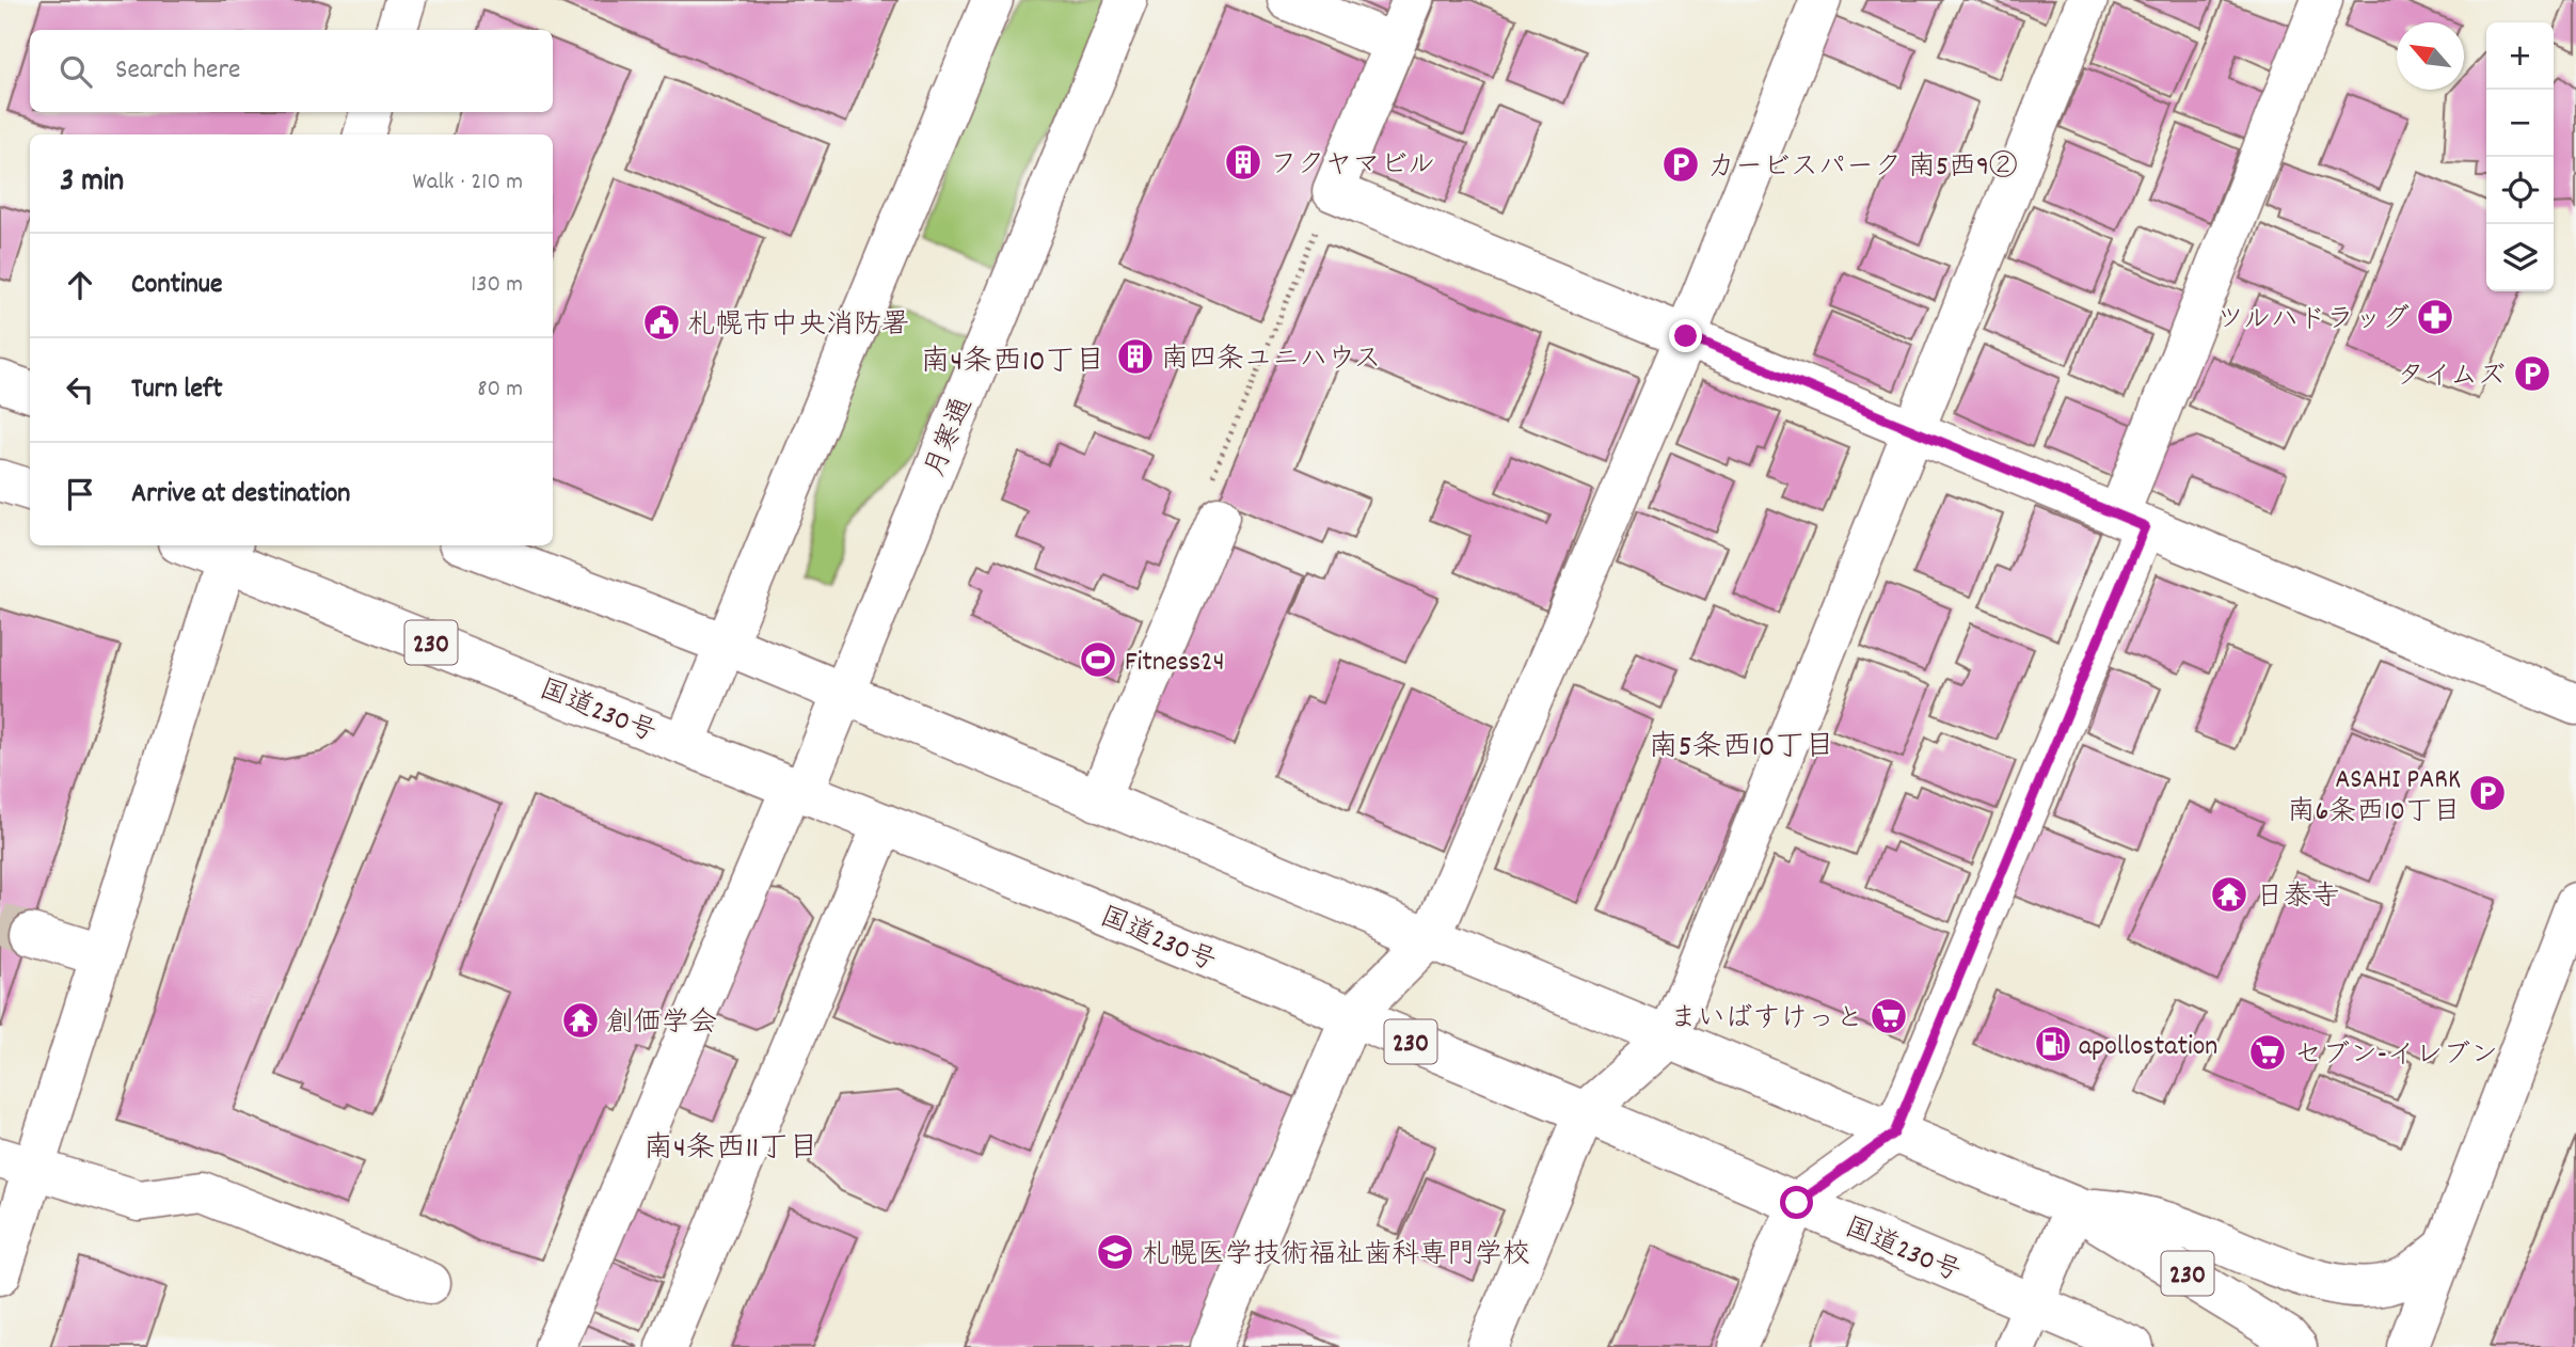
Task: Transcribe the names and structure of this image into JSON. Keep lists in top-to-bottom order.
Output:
{
  "streets": {
    "main road": ["月寒通", "230", "国道230号"]
  },
  "crossings": [
    ["月寒通", "230"],
    ["月寒通", "国道230号"]
  ],
  "districts": ["南4条西10丁目", "南5条西10丁目", "南4条西11丁目"],
  "places": {
    "building": ["フクヤマビル", "南四条ユニハウス"],
    "parking": ["カービスパーク 南5西9②", "タイムズ", "ASAHI PARK 南6条西10丁目"],
    "pharmacy": ["ツルハドラッグ"],
    "public building": ["札幌市中央消防署"],
    "sports": ["Fitness24"],
    "temple": ["日泰寺", "創価学会"],
    "supermarket": ["まいばすけっと", "セブン-イレブン"],
    "fuel station": ["apollostation"],
    "school or university": ["札幌医学技術福祉歯科専門学校"]
  },
  "north": "top left",
  "page": {
    "map_buttons": ["+", "−"],
    "search": "Search here",
    "heading": ["3 min", "Walk · 210 m"],
    "list": [
      ["Continue", "130 m"],
      ["Turn left", "80 m"],
      "Arrive at destination"
    ]
  }
}
